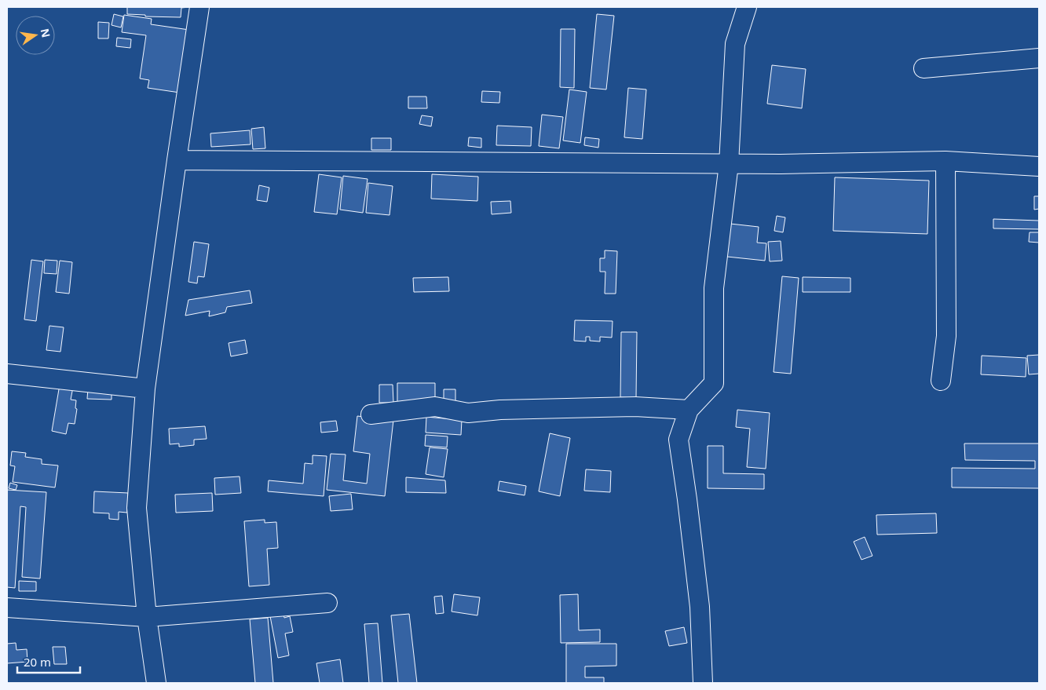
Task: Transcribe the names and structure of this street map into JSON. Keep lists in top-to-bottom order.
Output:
{
  "scale_bar": "20 m",
  "north": "right"
}
